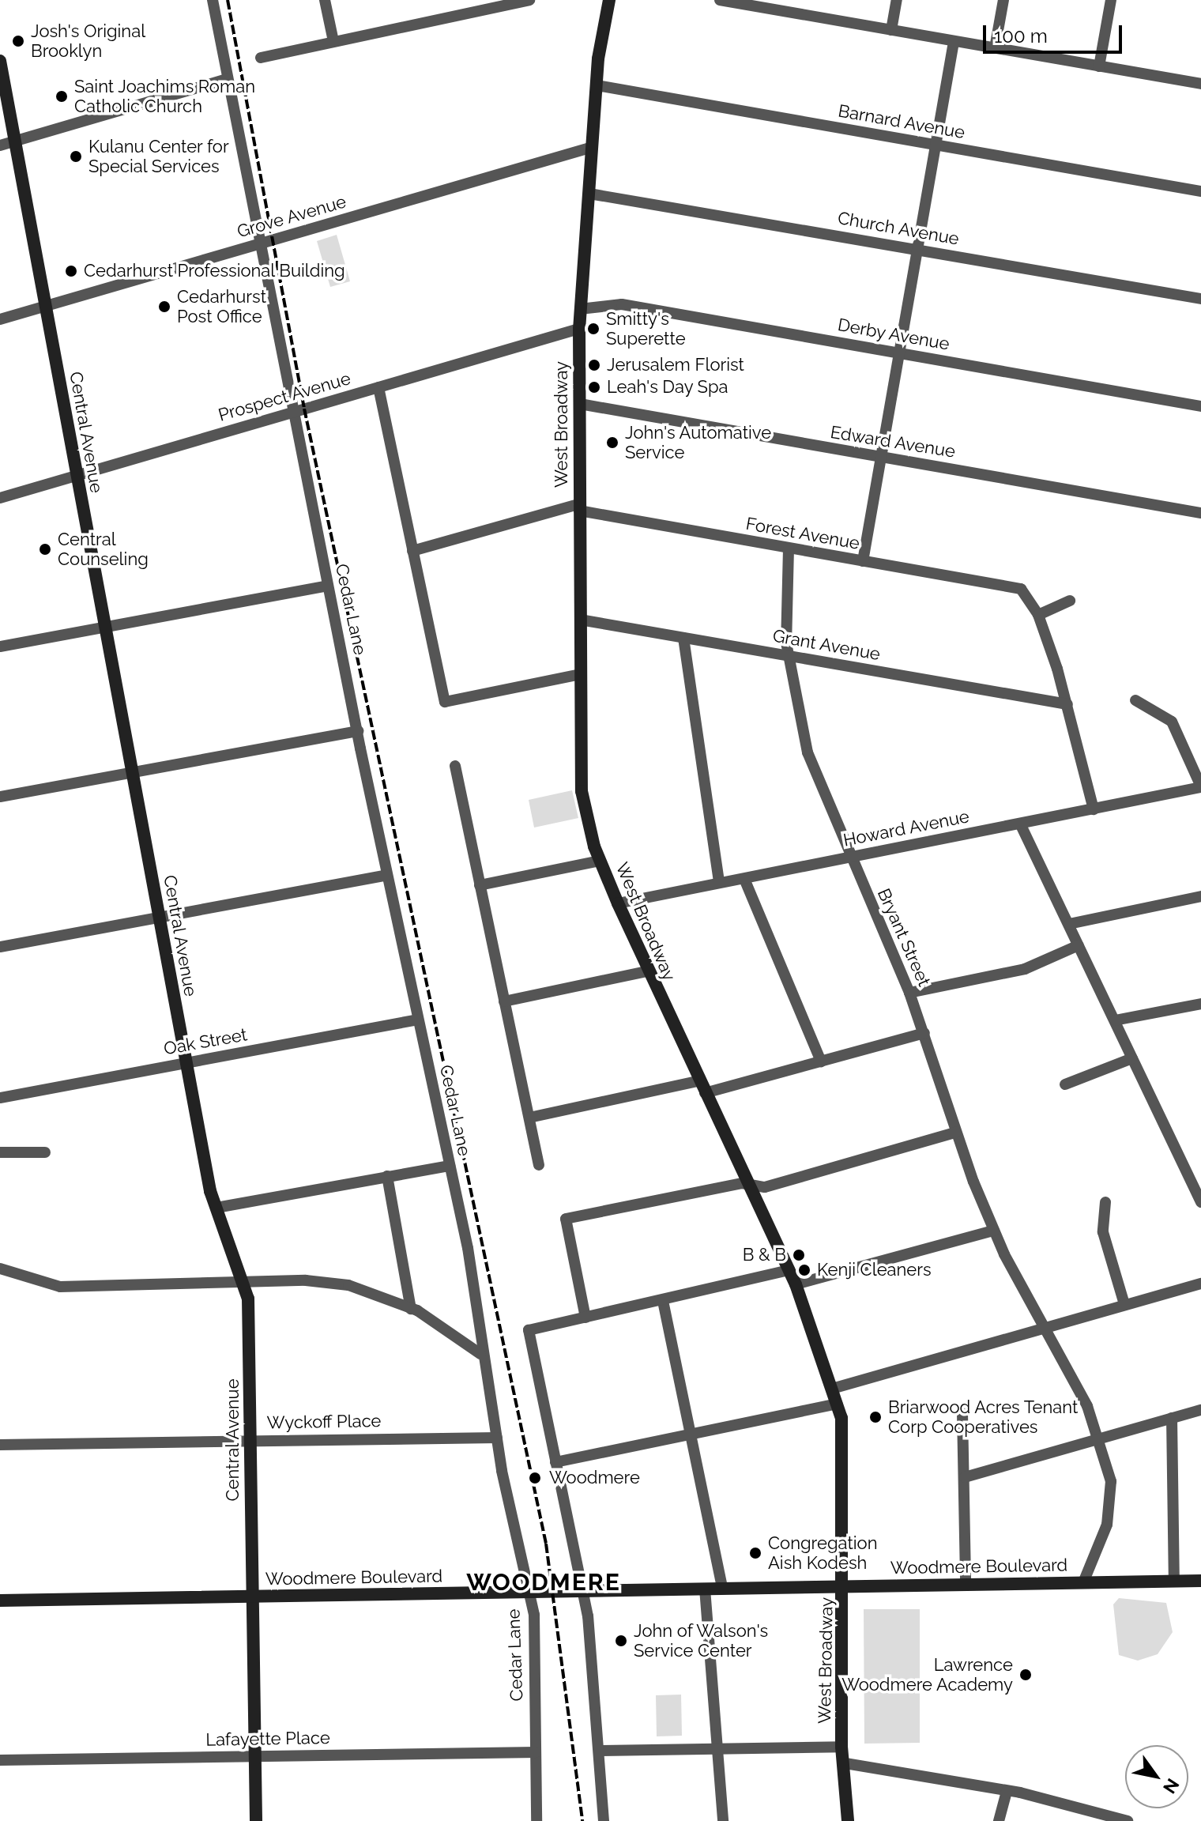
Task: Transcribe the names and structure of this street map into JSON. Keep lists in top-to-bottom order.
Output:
{
  "streets": {
    "street": [
      "Barnard Avenue",
      "Grove Avenue",
      "Church Avenue",
      "Derby Avenue",
      "Prospect Avenue",
      "West Broadway",
      "Central Avenue",
      "Edward Avenue",
      "Forest Avenue",
      "Cedar Lane",
      "Grant Avenue",
      "Howard Avenue",
      "Bryant Street",
      "Oak Street",
      "Wyckoff Place",
      "Woodmere Boulevard",
      "Lafayette Place"
    ]
  },
  "crossings": [
    ["Barnard Avenue", "West Broadway"],
    ["Grove Avenue", "West Broadway"],
    ["Grove Avenue", "Central Avenue"],
    ["Grove Avenue", "Cedar Lane"],
    ["Church Avenue", "West Broadway"],
    ["Derby Avenue", "West Broadway"],
    ["Prospect Avenue", "West Broadway"],
    ["Prospect Avenue", "Central Avenue"],
    ["Prospect Avenue", "Cedar Lane"],
    ["West Broadway", "Edward Avenue"],
    ["West Broadway", "Forest Avenue"],
    ["West Broadway", "Grant Avenue"],
    ["West Broadway", "Howard Avenue"],
    ["West Broadway", "Woodmere Boulevard"],
    ["Central Avenue", "Oak Street"],
    ["Central Avenue", "Wyckoff Place"],
    ["Central Avenue", "Woodmere Boulevard"],
    ["Central Avenue", "Lafayette Place"],
    ["Forest Avenue", "Bryant Street"],
    ["Cedar Lane", "Oak Street"],
    ["Cedar Lane", "Wyckoff Place"],
    ["Cedar Lane", "Woodmere Boulevard"],
    ["Cedar Lane", "Lafayette Place"],
    ["Grant Avenue", "Bryant Street"],
    ["Howard Avenue", "Bryant Street"],
    ["Bryant Street", "Woodmere Boulevard"]
  ],
  "districts": ["WOODMERE"],
  "places": [
    "Josh's Original Brooklyn",
    "Saint Joachims Roman Catholic Church",
    "Kulanu Center for Special Services",
    "Cedarhurst Professional Building",
    "Cedarhurst Post Office",
    "Smitty's Superette",
    "Jerusalem Florist",
    "Leah's Day Spa",
    "John's Automative Service",
    "Central Counseling",
    "B & B",
    "Kenji Cleaners",
    "Briarwood Acres Tenant Corp Cooperatives",
    "Woodmere",
    "Congregation Aish Kodesh",
    "John of Walson's Service Center",
    "Lawrence Woodmere Academy"
  ],
  "scale_bar": "100 m",
  "north": "bottom right"
}
